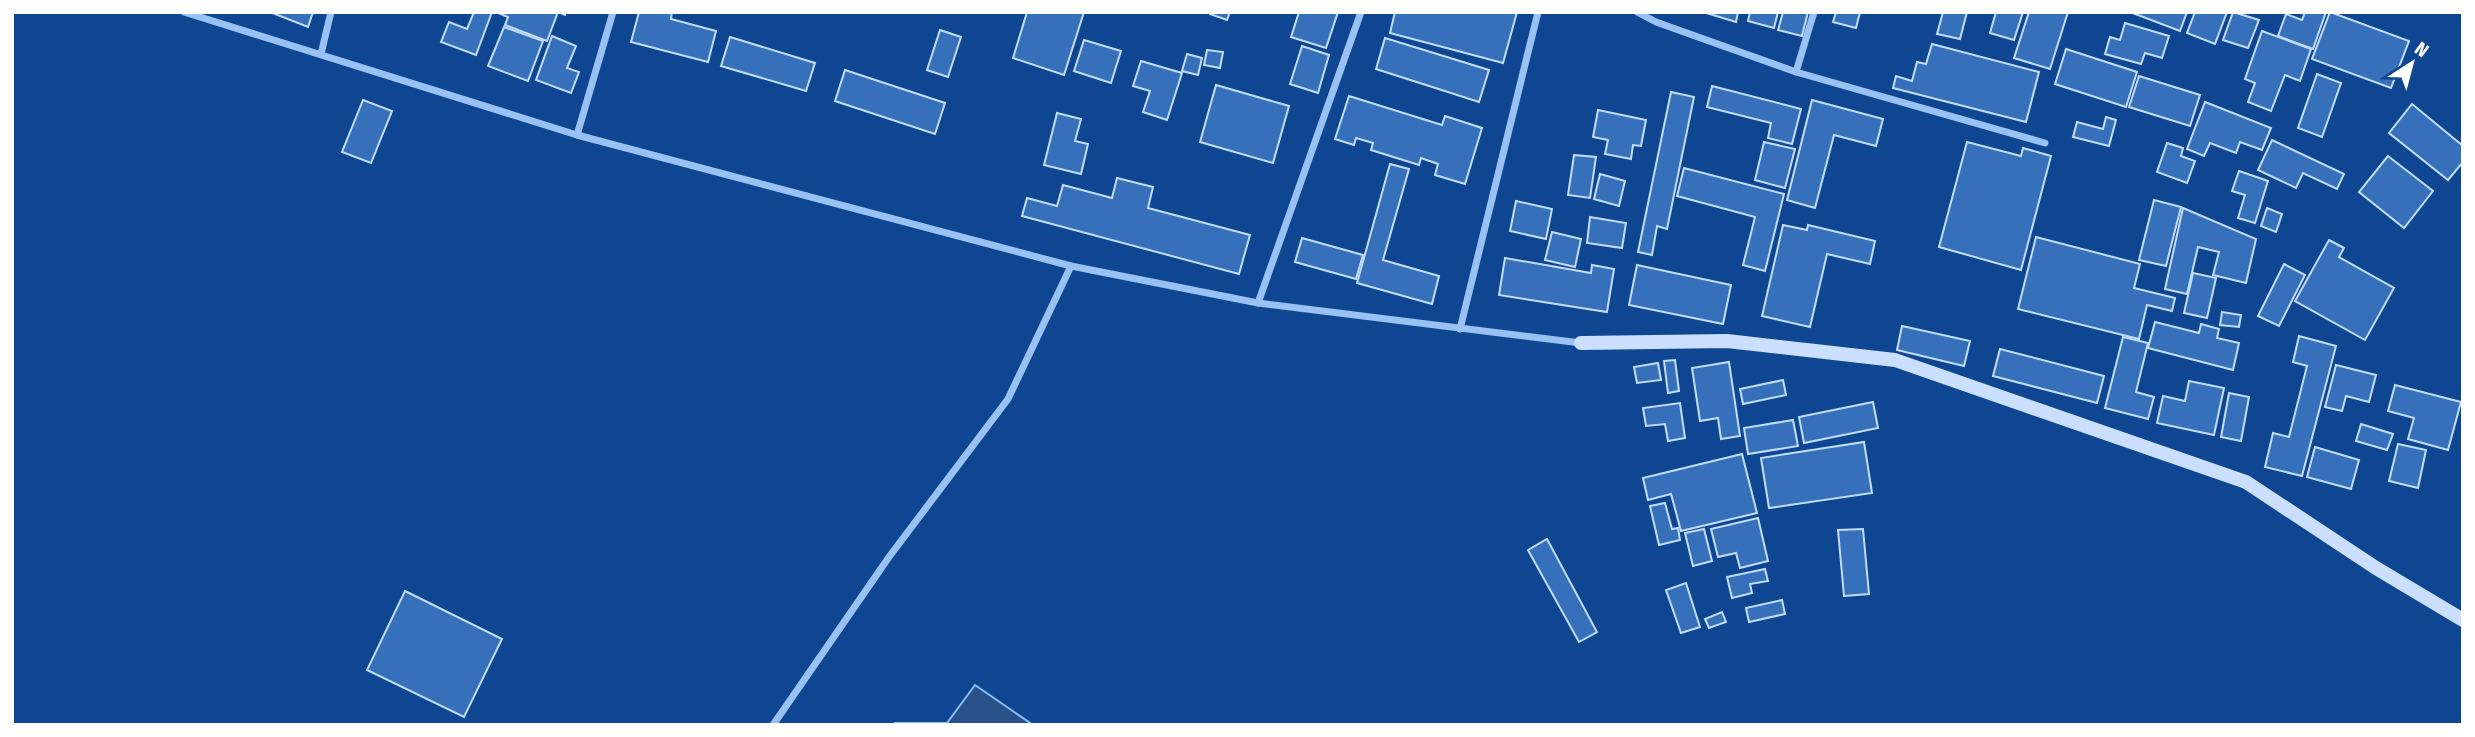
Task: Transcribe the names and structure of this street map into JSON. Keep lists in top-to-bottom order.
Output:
{
  "north": "top right"
}
